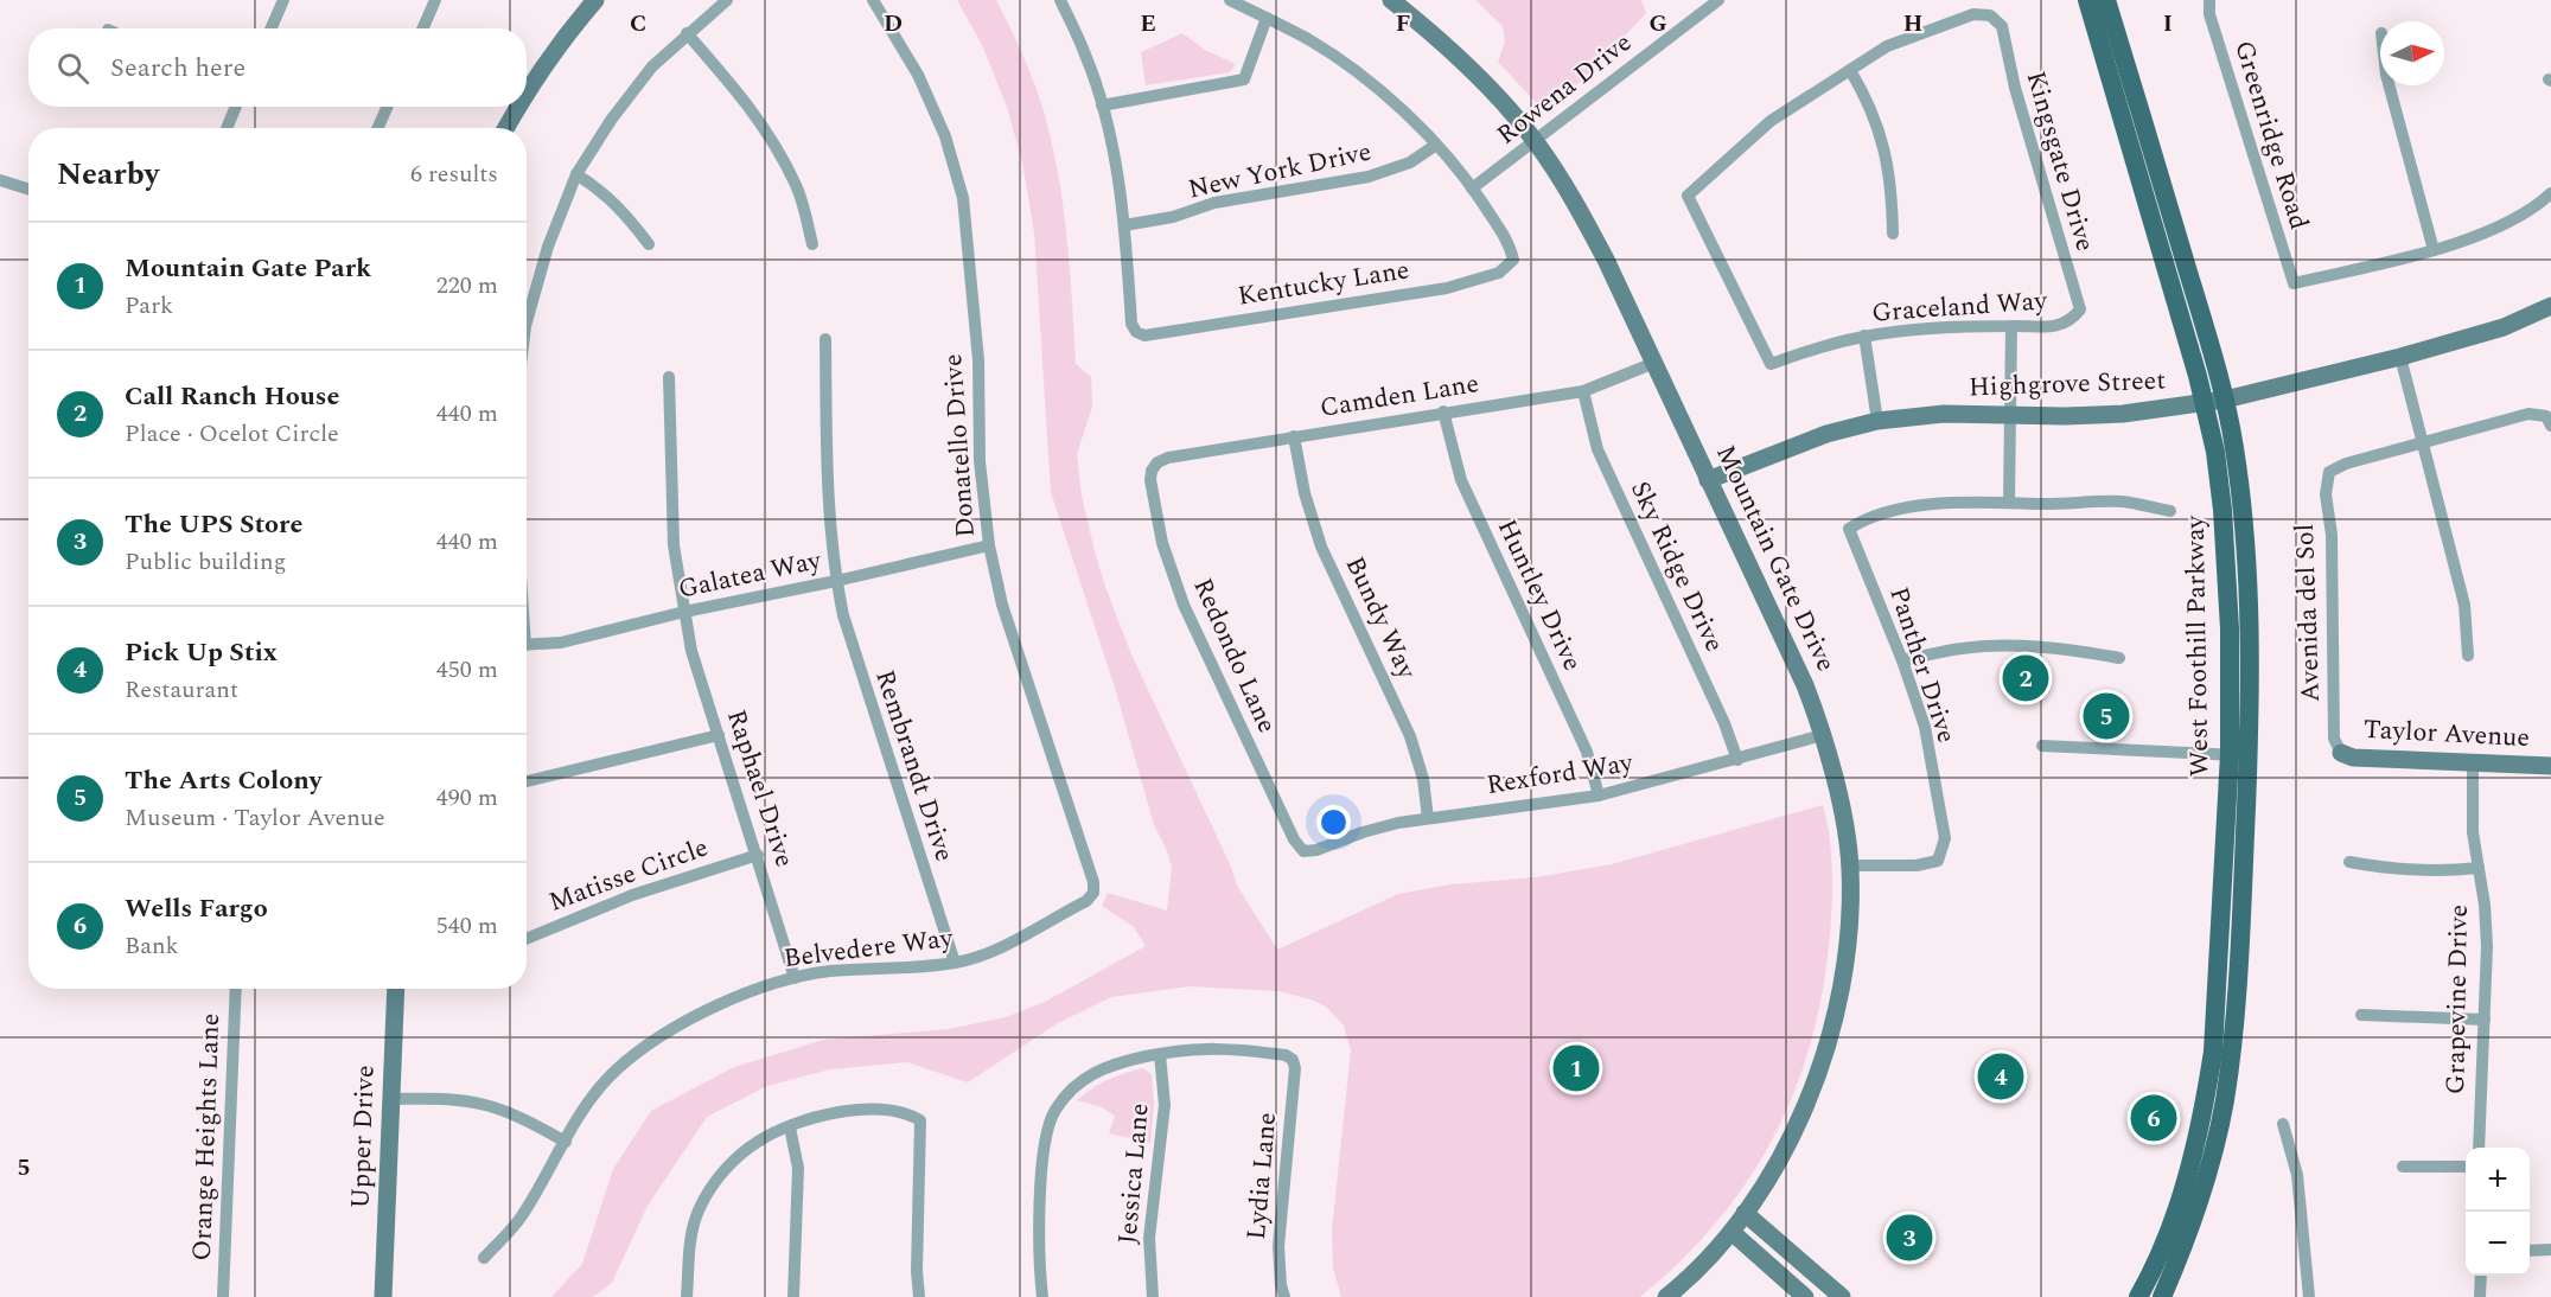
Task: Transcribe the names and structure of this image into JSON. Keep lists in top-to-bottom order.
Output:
{
  "streets": {
    "main road": [
      "Highgrove Street",
      "Mountain Gate Drive",
      "West Foothill Parkway",
      "Taylor Avenue",
      "Upper Drive"
    ],
    "street": [
      "Rowena Drive",
      "Greenridge Road",
      "Kingsgate Drive",
      "New York Drive",
      "Kentucky Lane",
      "Graceland Way",
      "Camden Lane",
      "Donatello Drive",
      "Sky Ridge Drive",
      "Galatea Way",
      "Huntley Drive",
      "Avenida del Sol",
      "Bundy Way",
      "Redondo Lane",
      "Panther Drive",
      "Rembrandt Drive",
      "Rexford Way",
      "Raphael Drive",
      "Matisse Circle",
      "Belvedere Way",
      "Grapevine Drive",
      "Orange Heights Lane",
      "Jessica Lane",
      "Lydia Lane"
    ]
  },
  "crossings": [
    ["Rowena Drive", "Kentucky Lane"],
    ["Rowena Drive", "Mountain Gate Drive"],
    ["Kingsgate Drive", "Graceland Way"],
    ["New York Drive", "Kentucky Lane"],
    ["Highgrove Street", "Mountain Gate Drive"],
    ["Highgrove Street", "West Foothill Parkway"],
    ["Camden Lane", "Mountain Gate Drive"],
    ["Camden Lane", "Sky Ridge Drive"],
    ["Camden Lane", "Huntley Drive"],
    ["Camden Lane", "Bundy Way"],
    ["Camden Lane", "Redondo Lane"],
    ["Donatello Drive", "Galatea Way"],
    ["Donatello Drive", "Belvedere Way"],
    ["Mountain Gate Drive", "Panther Drive"],
    ["Mountain Gate Drive", "Rexford Way"],
    ["Sky Ridge Drive", "Rexford Way"],
    ["Galatea Way", "Rembrandt Drive"],
    ["Galatea Way", "Raphael Drive"],
    ["Huntley Drive", "Rexford Way"],
    ["Avenida del Sol", "Taylor Avenue"],
    ["Bundy Way", "Rexford Way"],
    ["Redondo Lane", "Rexford Way"],
    ["Taylor Avenue", "Grapevine Drive"],
    ["Rembrandt Drive", "Belvedere Way"],
    ["Raphael Drive", "Matisse Circle"],
    ["Raphael Drive", "Belvedere Way"],
    ["Jessica Lane", "Lydia Lane"]
  ],
  "north": "right",
  "page": {
    "search": "Search here",
    "heading": ["Nearby", "6 results"],
    "list": [
      {
        "mark": "1",
        "name": "Mountain Gate Park",
        "note": "Park",
        "value": "220 m"
      },
      {
        "mark": "2",
        "name": "Call Ranch House",
        "note": "Place · Ocelot Circle",
        "value": "440 m"
      },
      {
        "mark": "3",
        "name": "The UPS Store",
        "note": "Public building",
        "value": "440 m"
      },
      {
        "mark": "4",
        "name": "Pick Up Stix",
        "note": "Restaurant",
        "value": "450 m"
      },
      {
        "mark": "5",
        "name": "The Arts Colony",
        "note": "Museum · Taylor Avenue",
        "value": "490 m"
      },
      {
        "mark": "6",
        "name": "Wells Fargo",
        "note": "Bank",
        "value": "540 m"
      }
    ],
    "pins": [
      "2",
      "5",
      "1",
      "4",
      "6",
      "3"
    ],
    "map_buttons": ["+", "−"]
  },
  "grid": {
    "columns": [
      "C",
      "D",
      "E",
      "F",
      "G",
      "H",
      "I"
    ],
    "rows": ["5"]
  }
}
